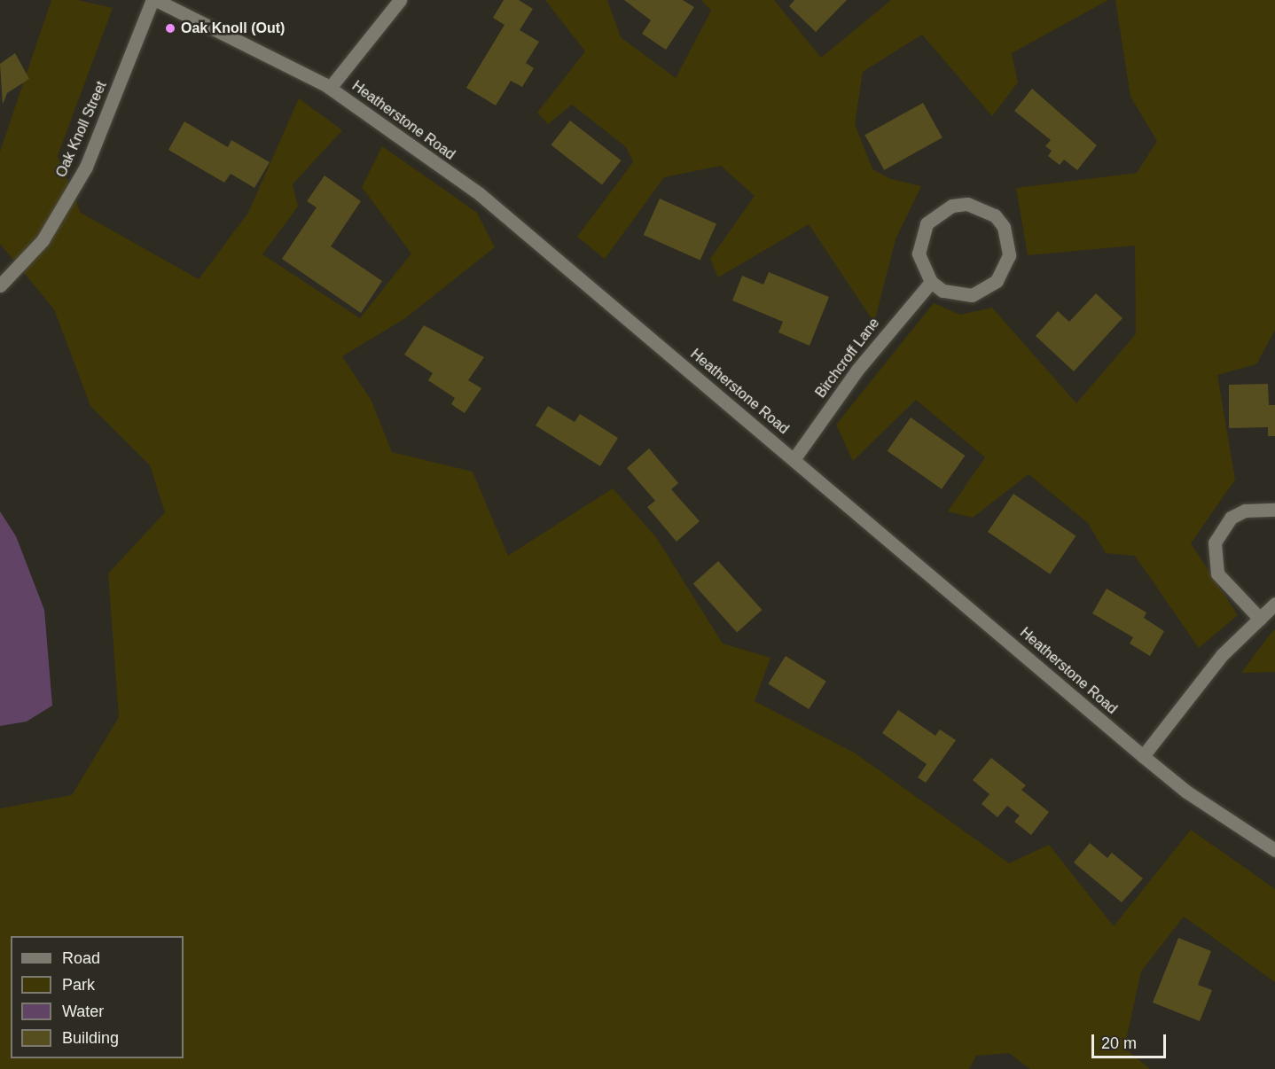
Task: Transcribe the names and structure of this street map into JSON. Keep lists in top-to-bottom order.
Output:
{
  "streets": {
    "street": ["Heatherstone Road", "Oak Knoll Street", "Birchcroff Lane"]
  },
  "crossings": [
    ["Heatherstone Road", "Oak Knoll Street"],
    ["Heatherstone Road", "Birchcroff Lane"]
  ],
  "places": ["Oak Knoll (Out)"],
  "legend": [
    "Road",
    "Park",
    "Water",
    "Building"
  ],
  "scale_bar": "20 m"
}
